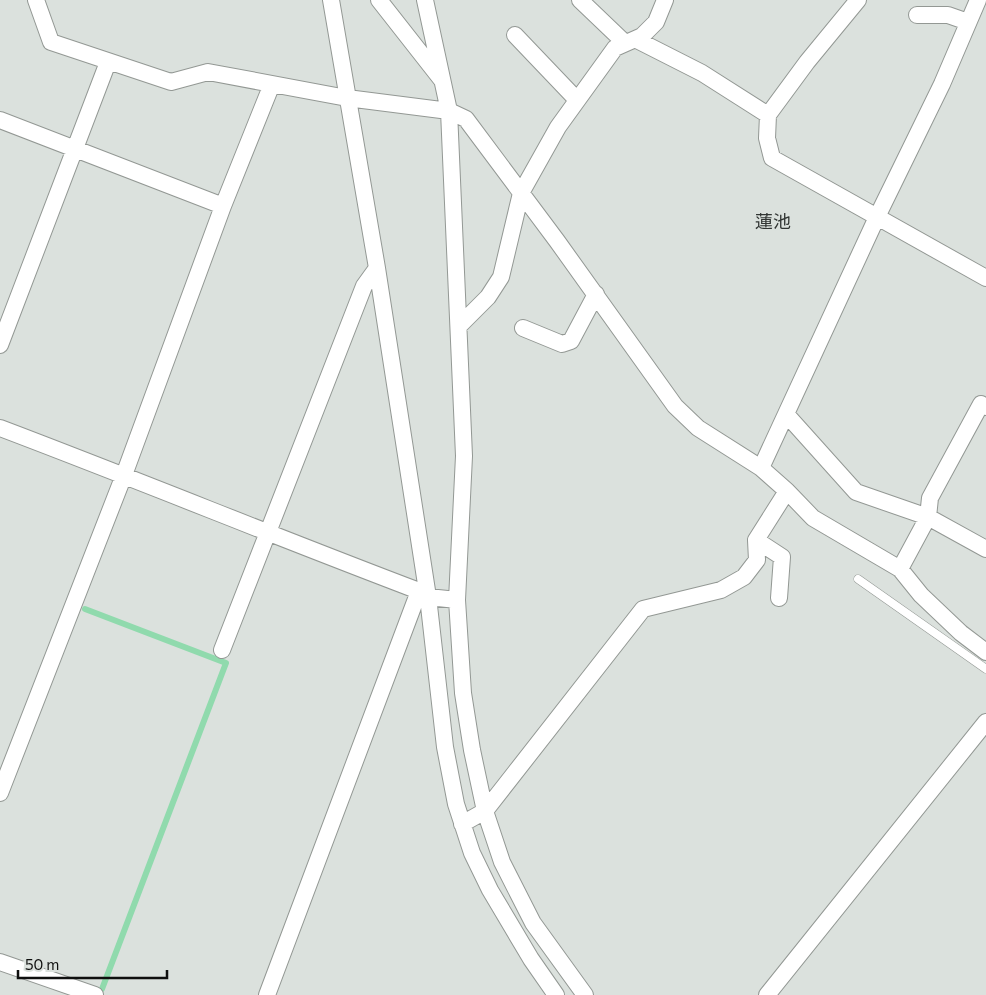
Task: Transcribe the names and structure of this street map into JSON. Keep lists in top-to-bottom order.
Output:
{
  "districts": ["蓮池"],
  "scale_bar": "50 m"
}
